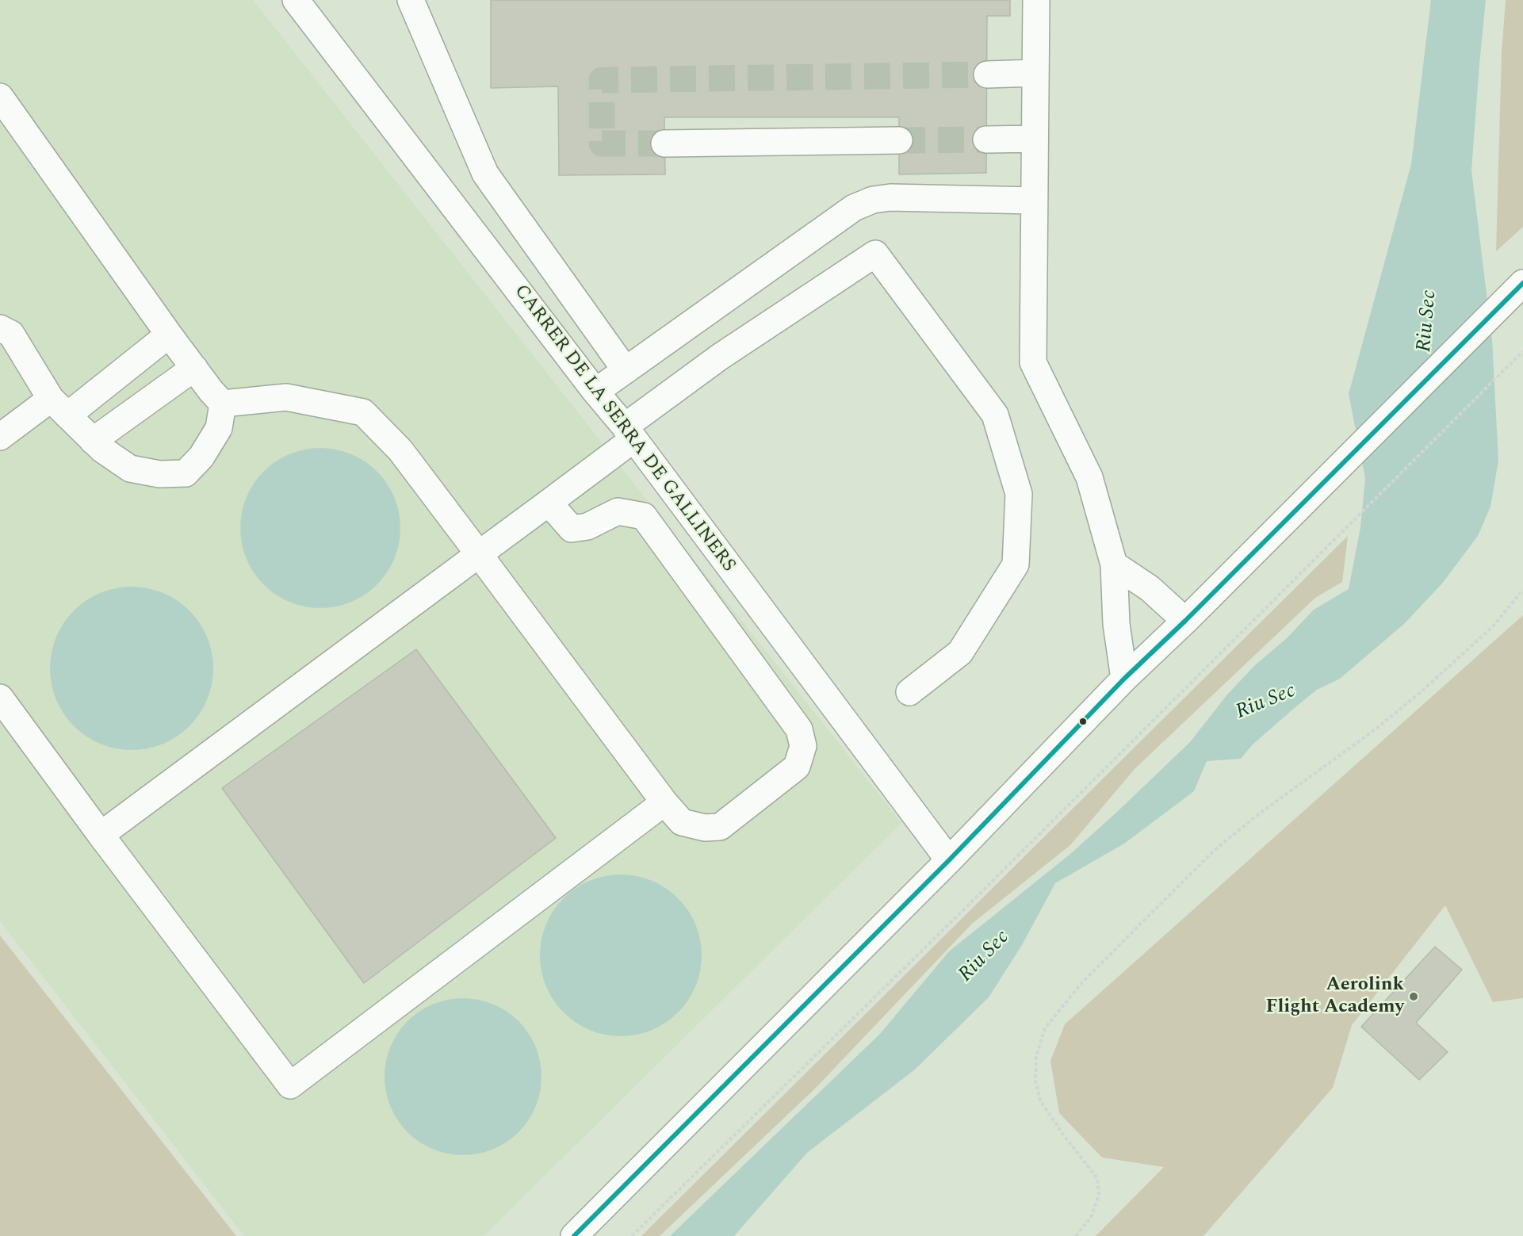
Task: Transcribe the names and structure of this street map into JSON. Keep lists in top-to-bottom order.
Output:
{
  "streets": {
    "street": ["CARRER DE LA SERRA DE GALLINERS"]
  },
  "water": ["Riu Sec"],
  "places": ["Aerolink Flight Academy"]
}
